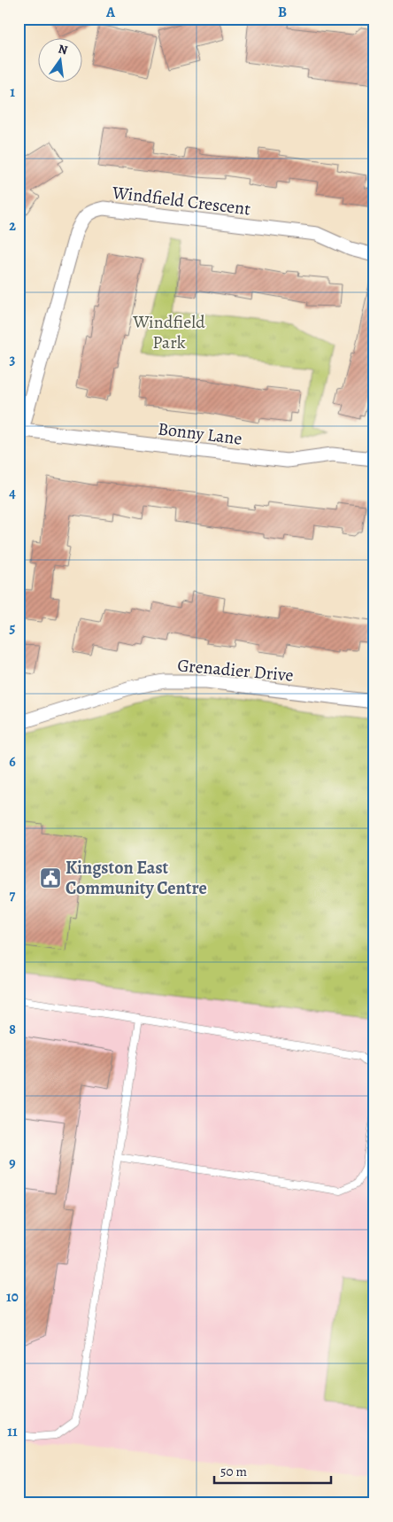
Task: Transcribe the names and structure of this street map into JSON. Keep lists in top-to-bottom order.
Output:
{
  "streets": {
    "street": ["Windfield Crescent", "Bonny Lane", "Grenadier Drive"]
  },
  "crossings": [
    ["Windfield Crescent", "Bonny Lane"]
  ],
  "parks": ["Windfield Park"],
  "places": {
    "public building": ["Kingston East Community Centre"]
  },
  "scale_bar": "50 m",
  "north": "top",
  "grid": {
    "columns": ["A", "B"],
    "rows": [
      "1",
      "2",
      "3",
      "4",
      "5",
      "6",
      "7",
      "8",
      "9",
      "10",
      "11"
    ]
  }
}
